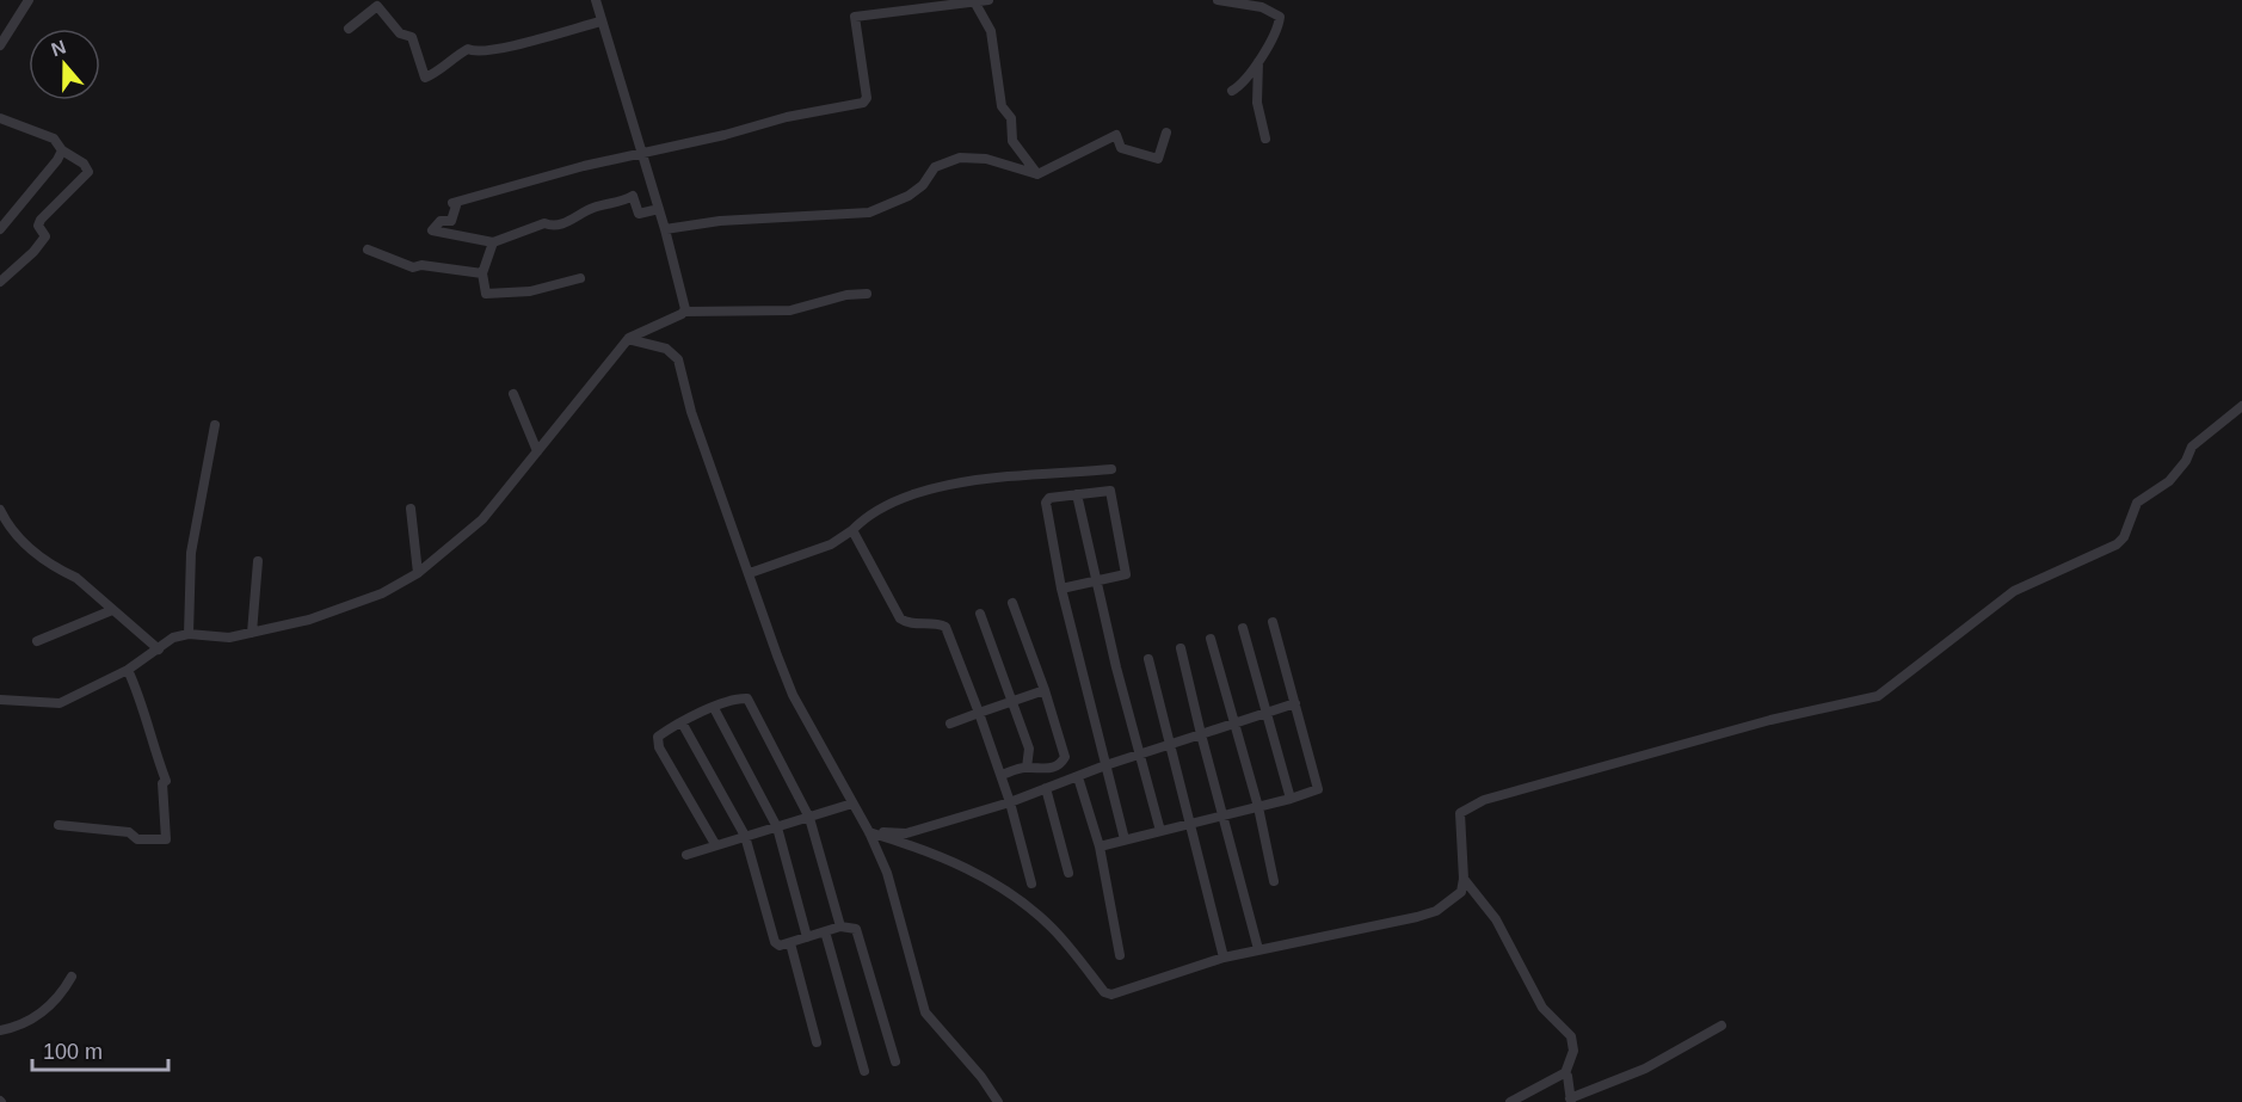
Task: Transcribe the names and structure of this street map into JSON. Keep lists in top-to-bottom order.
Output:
{
  "scale_bar": "100 m",
  "north": "top"
}
